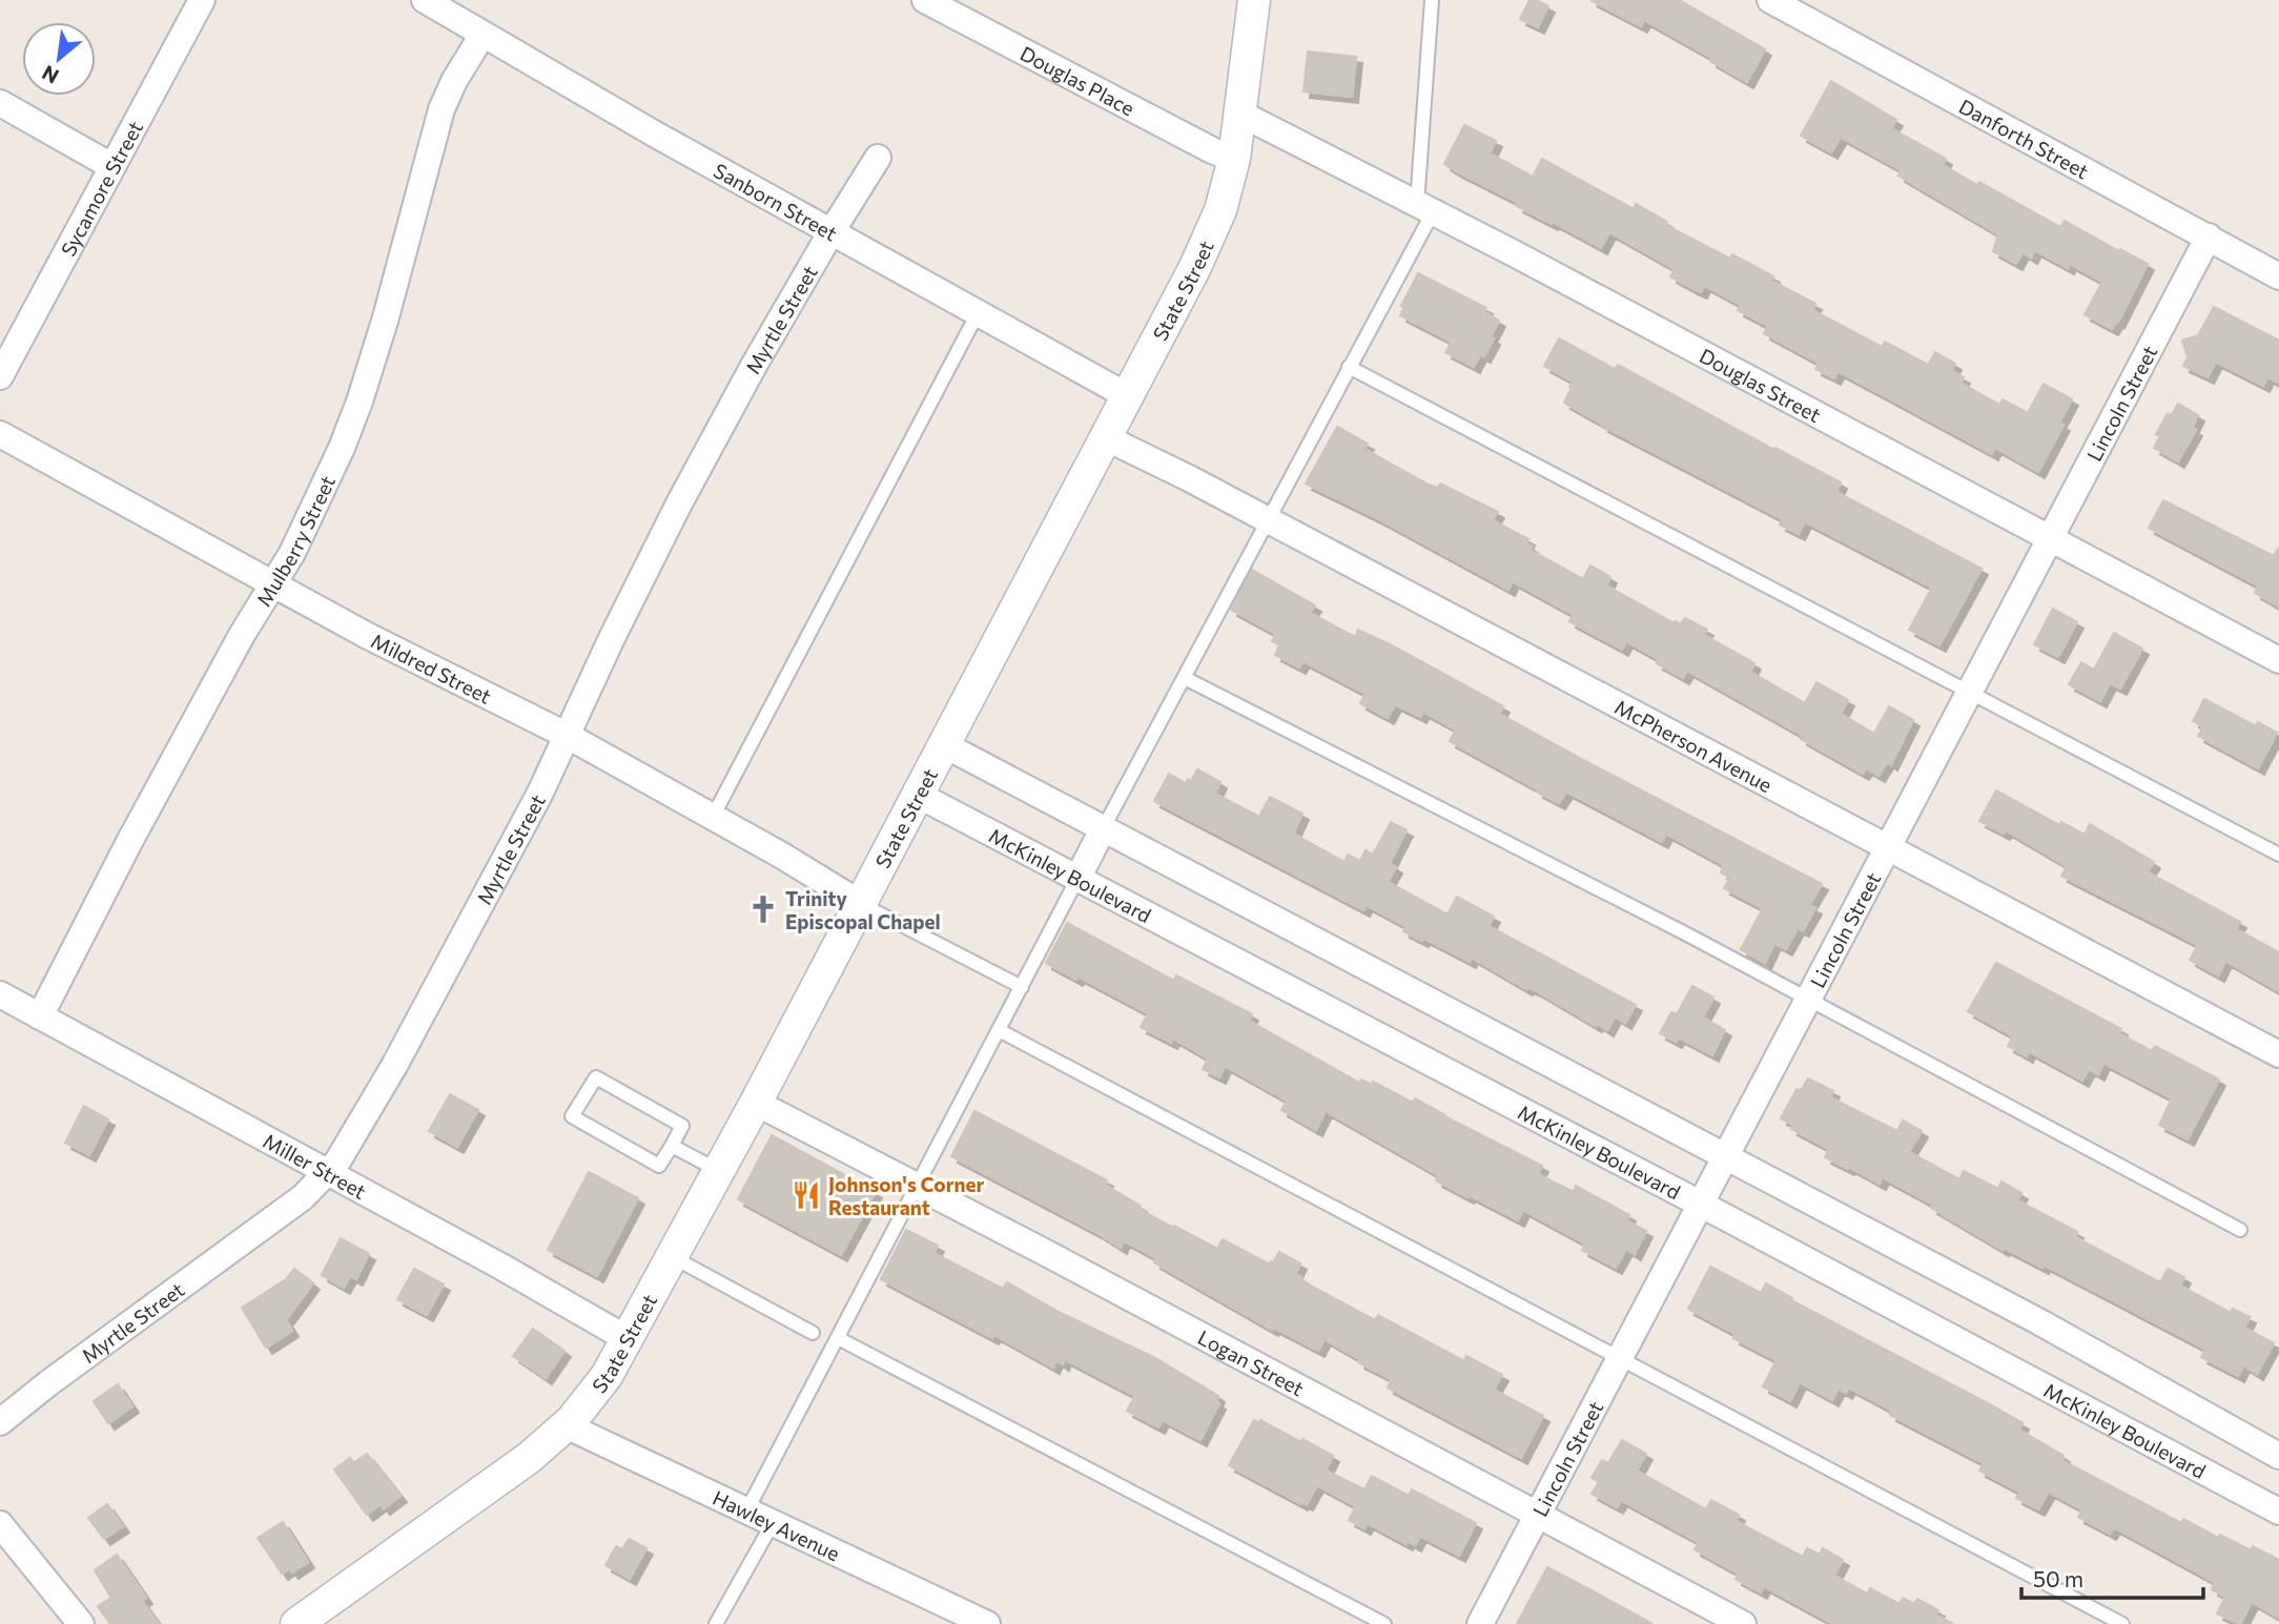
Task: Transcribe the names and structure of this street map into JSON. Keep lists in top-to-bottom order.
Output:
{
  "streets": {
    "street": [
      "Douglas Place",
      "Danforth Street",
      "Sycamore Street",
      "Sanborn Street",
      "State Street",
      "Myrtle Street",
      "Douglas Street",
      "Lincoln Street",
      "Mulberry Street",
      "Mildred Street",
      "McPherson Avenue",
      "McKinley Boulevard",
      "Miller Street",
      "Logan Street",
      "Hawley Avenue"
    ]
  },
  "crossings": [
    ["Douglas Place", "State Street"],
    ["Danforth Street", "Lincoln Street"],
    ["Sanborn Street", "State Street"],
    ["Sanborn Street", "Myrtle Street"],
    ["Sanborn Street", "Mulberry Street"],
    ["State Street", "Douglas Street"],
    ["State Street", "Mildred Street"],
    ["State Street", "McPherson Avenue"],
    ["State Street", "McKinley Boulevard"],
    ["State Street", "Miller Street"],
    ["State Street", "Logan Street"],
    ["State Street", "Hawley Avenue"],
    ["Myrtle Street", "Mildred Street"],
    ["Myrtle Street", "Miller Street"],
    ["Douglas Street", "Lincoln Street"],
    ["Lincoln Street", "McPherson Avenue"],
    ["Lincoln Street", "McKinley Boulevard"],
    ["Lincoln Street", "Logan Street"],
    ["Mulberry Street", "Mildred Street"],
    ["Mulberry Street", "Miller Street"]
  ],
  "places": {
    "church": ["Trinity Episcopal Chapel"],
    "restaurant": ["Johnson's Corner Restaurant"]
  },
  "scale_bar": "50 m",
  "north": "bottom left"
}
